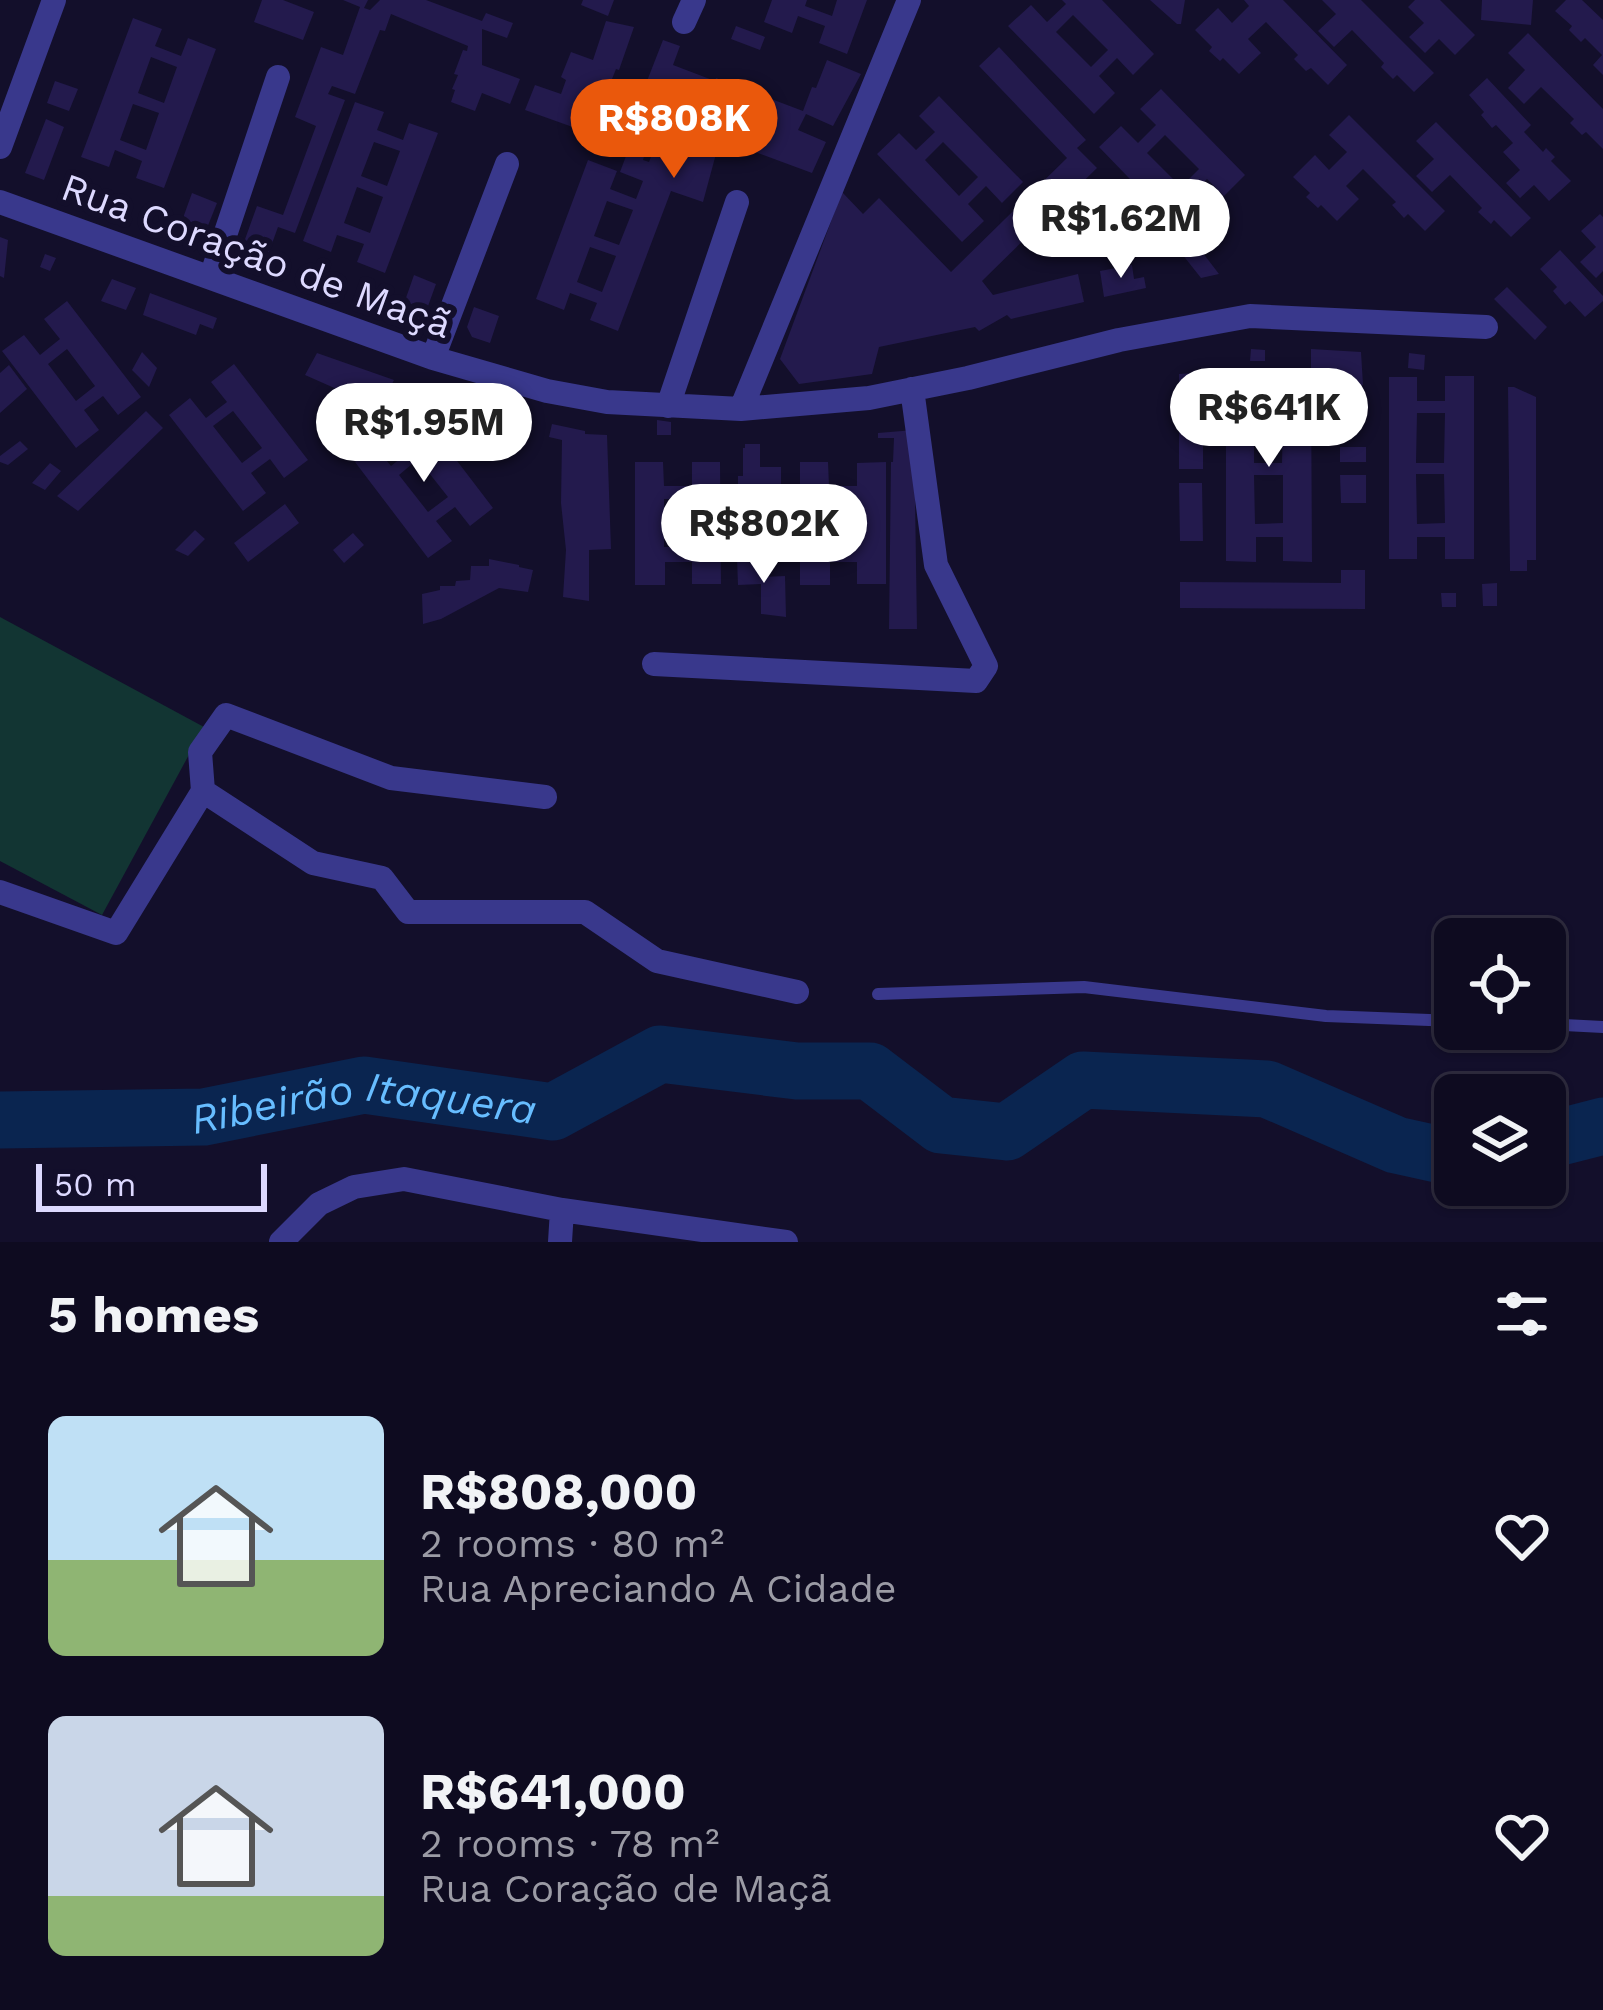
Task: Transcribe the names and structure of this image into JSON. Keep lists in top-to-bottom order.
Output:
{
  "streets": {
    "street": ["Rua Coração de Maçã"]
  },
  "water": ["Ribeirão Itaquera"],
  "scale_bar": "50 m",
  "page": {
    "price": [
      "R$808K",
      "R$1.62M",
      "R$641K",
      "R$1.95M",
      "R$802K"
    ],
    "scale": "50 m",
    "heading": "5 homes",
    "list": [
      {
        "name": "R$808,000",
        "note": "2 rooms · 80 m² · Rua Apreciando A Cidade"
      },
      {
        "name": "R$641,000",
        "note": "2 rooms · 78 m² · Rua Coração de Maçã"
      }
    ]
  }
}
